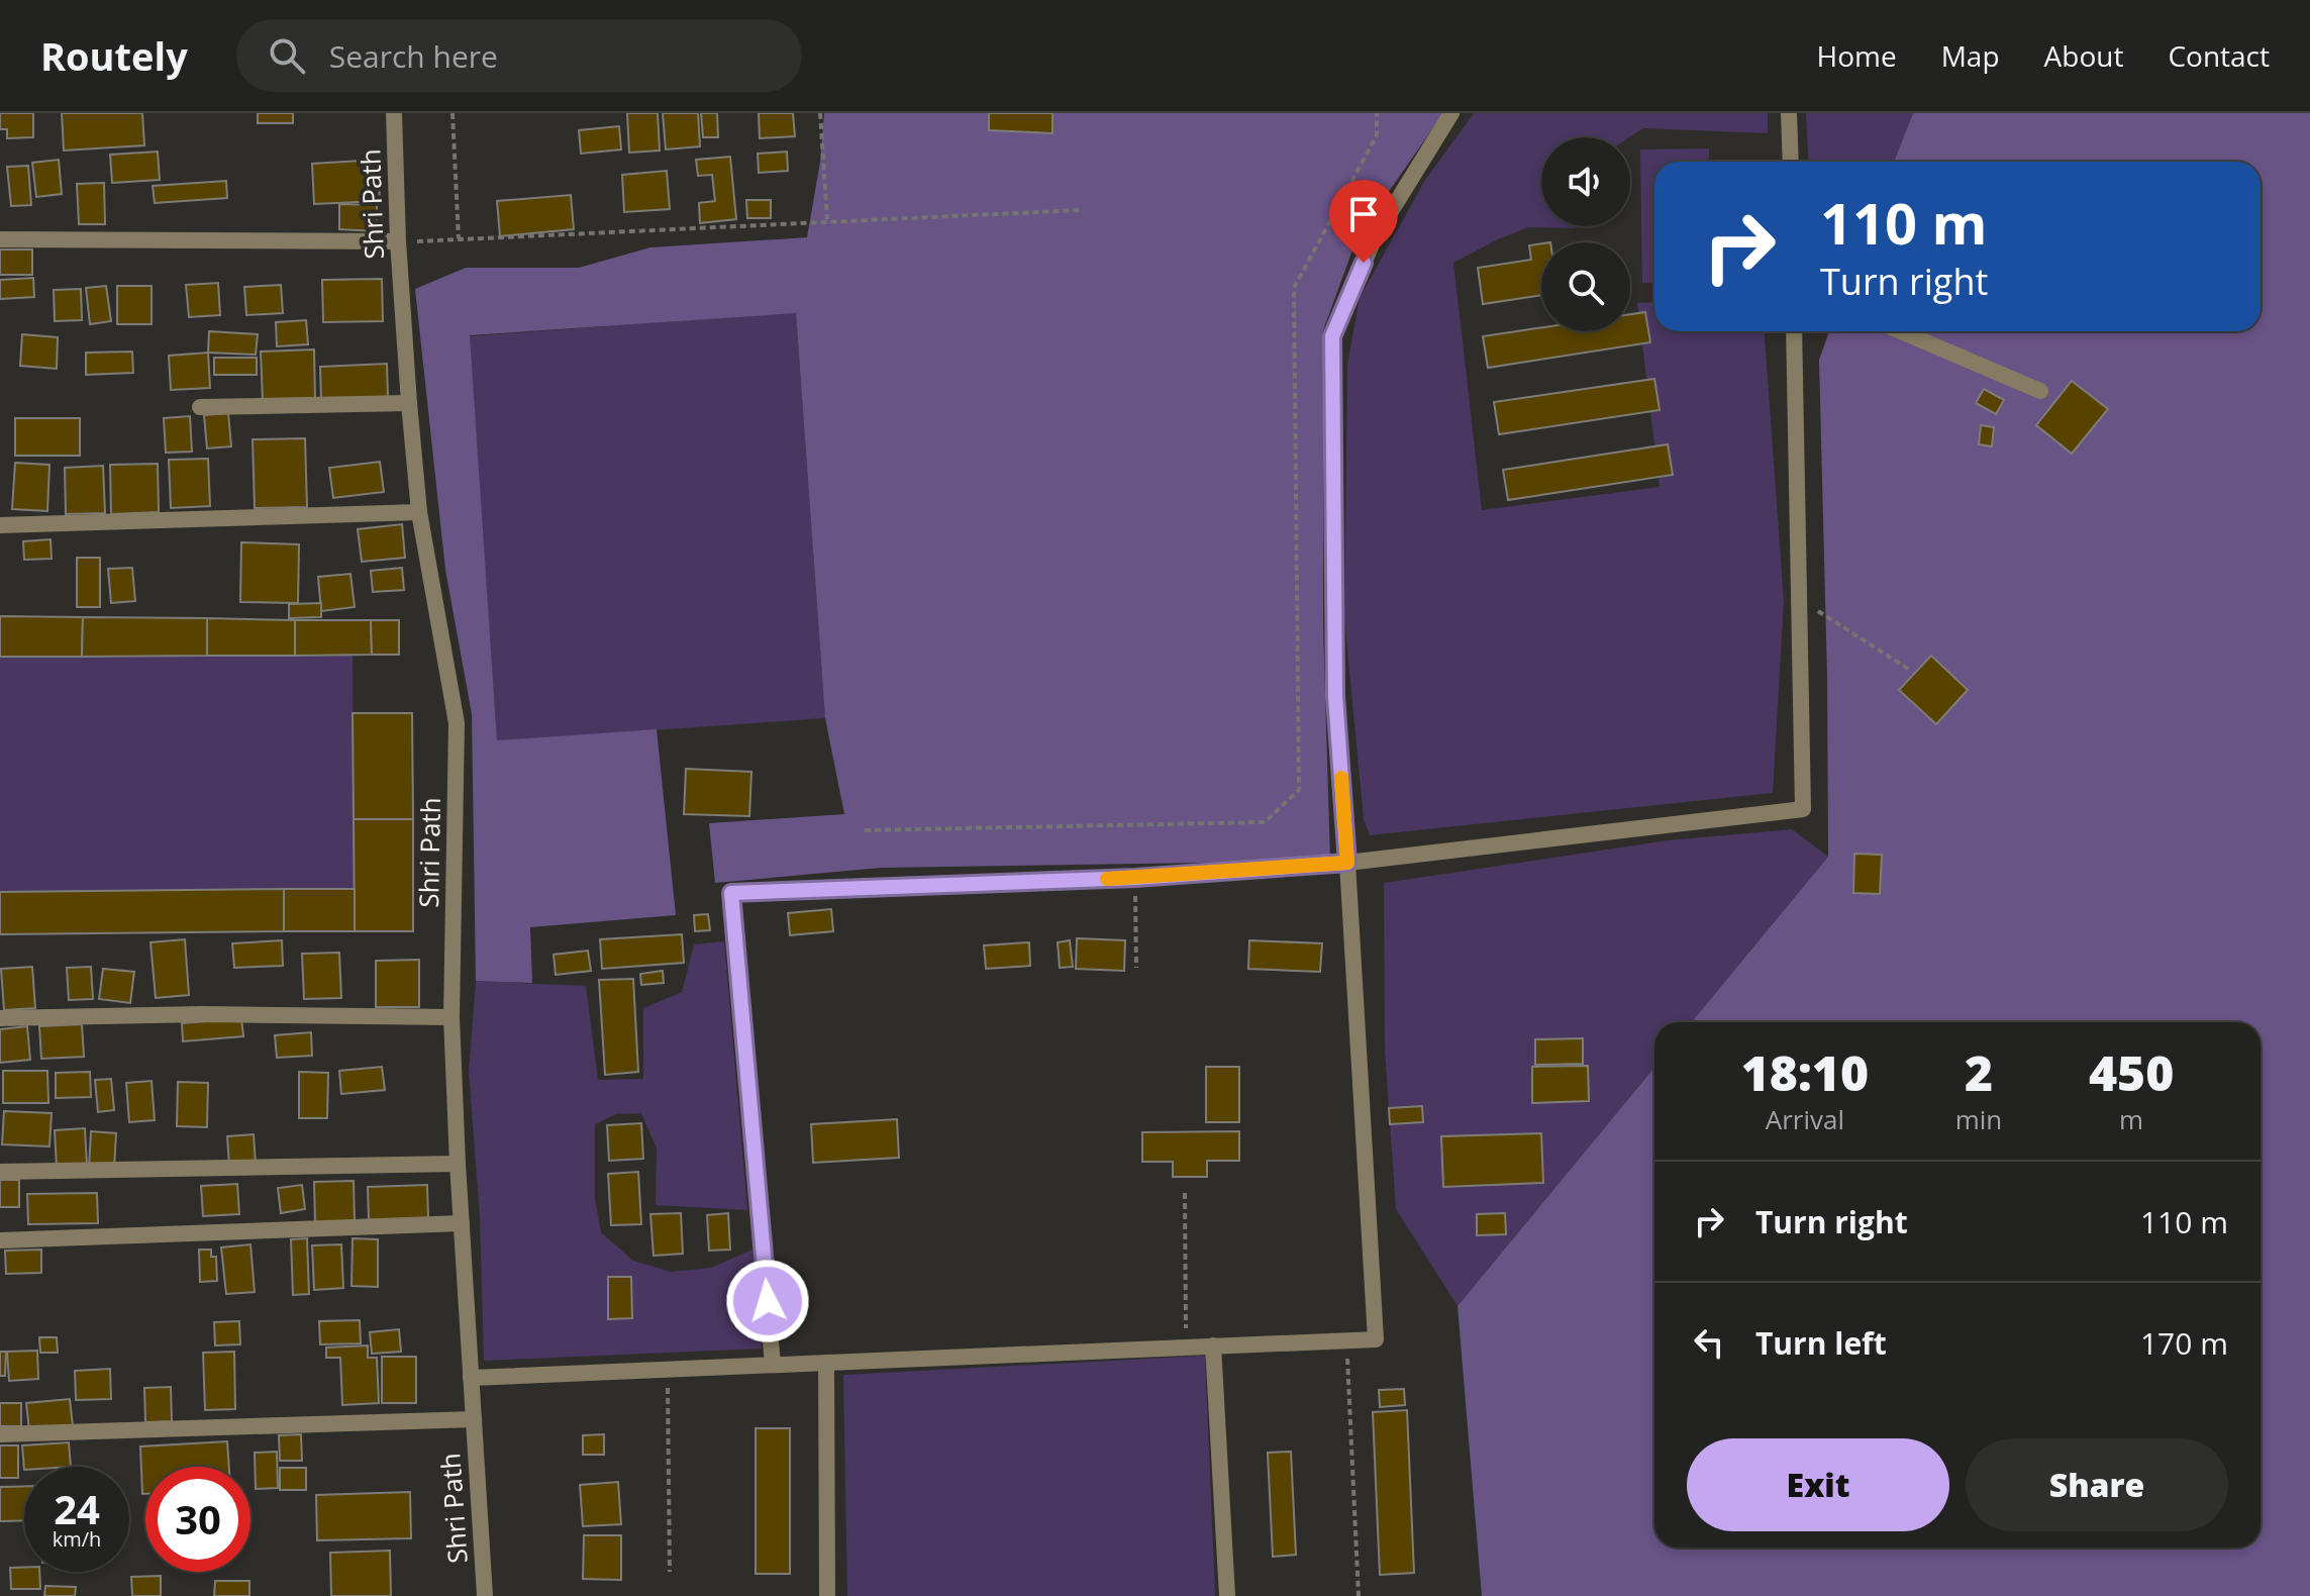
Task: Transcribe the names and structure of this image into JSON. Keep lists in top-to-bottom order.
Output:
{
  "streets": {
    "street": ["Shri Path"]
  },
  "page": {
    "header": "Routely",
    "search": "Search here",
    "nav": [
      "Home",
      "Map",
      "About",
      "Contact"
    ],
    "turn": ["110 m", "Turn right"],
    "eta": [
      "18:10",
      "Arrival",
      "2",
      "min",
      "450",
      "m"
    ],
    "list": [
      {
        "name": "Turn right",
        "value": "110 m"
      },
      {
        "name": "Turn left",
        "value": "170 m"
      }
    ],
    "buttons": ["Exit", "Share"],
    "speed": "24 km/h",
    "limit": "30"
  }
}
